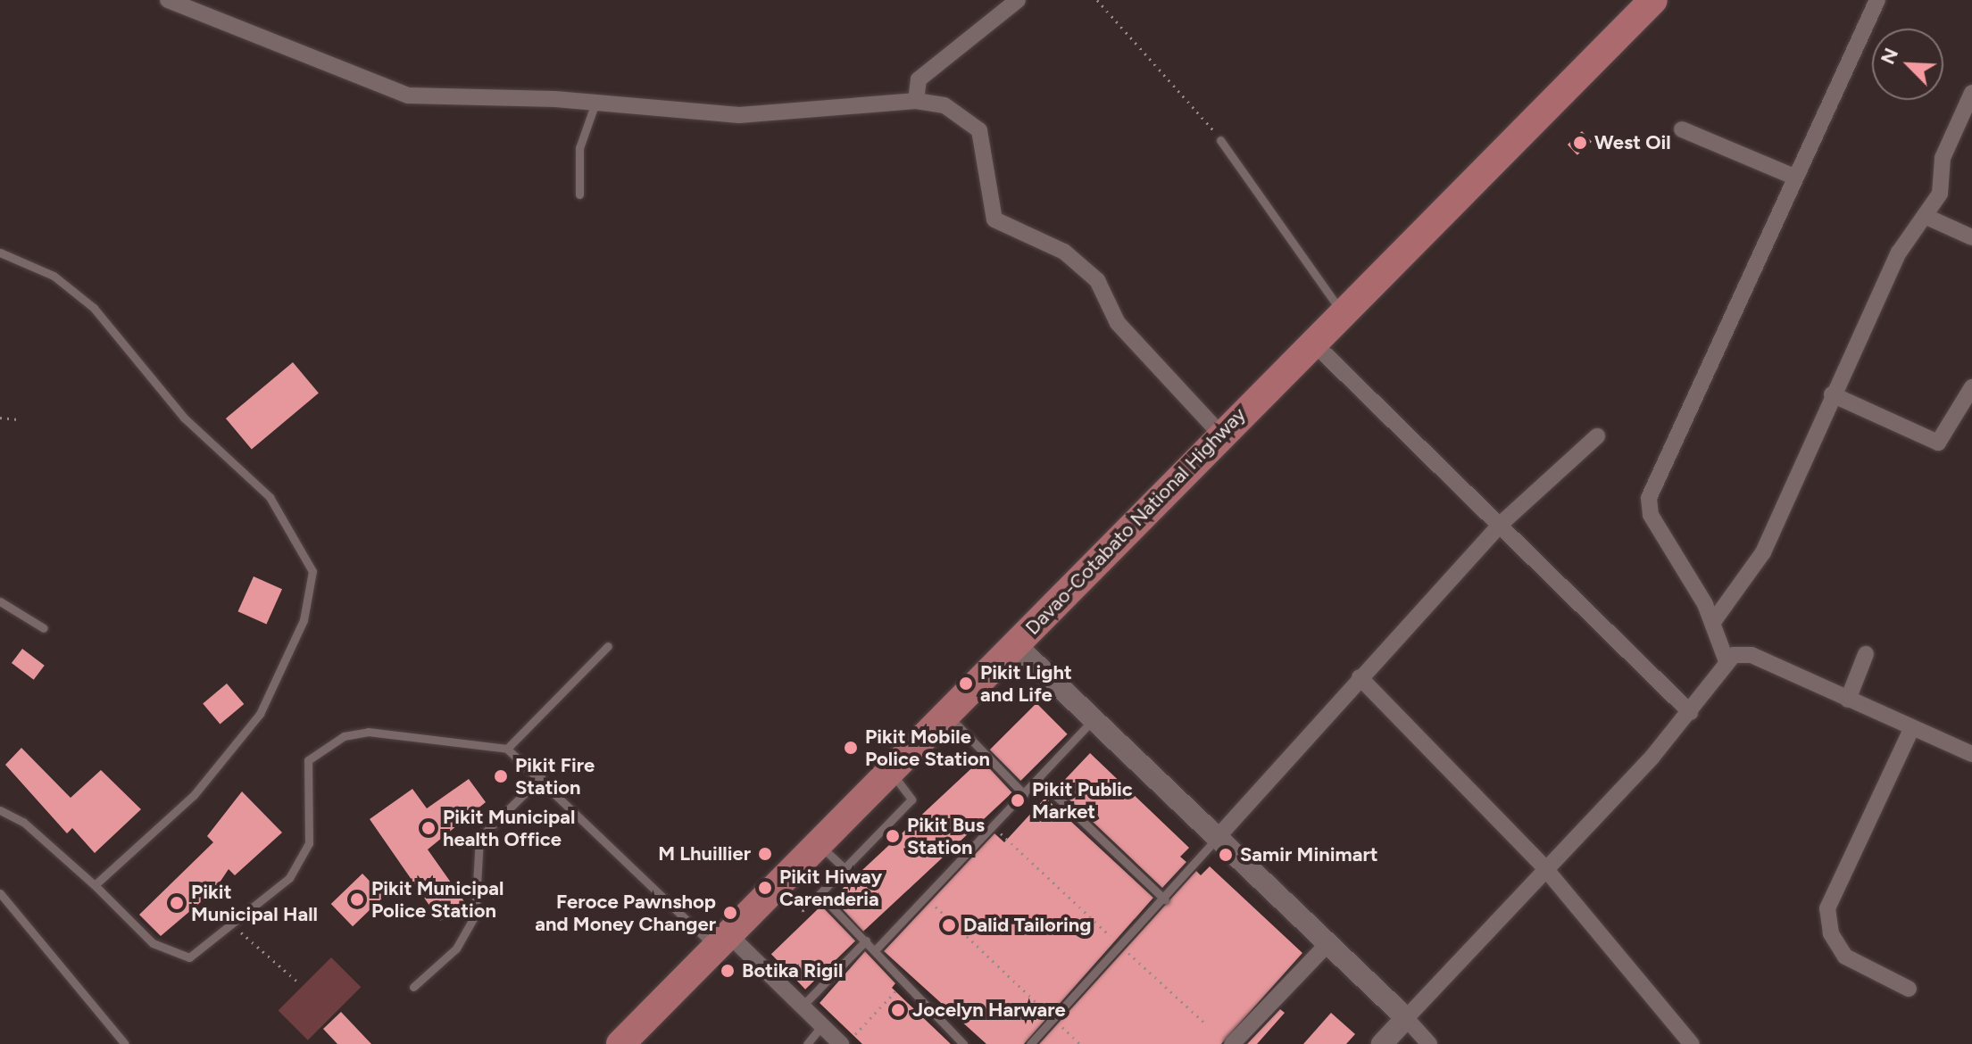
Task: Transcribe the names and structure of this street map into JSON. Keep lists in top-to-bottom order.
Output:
{
  "streets": {
    "highway": ["Davao-Cotabato National Highway"]
  },
  "places": [
    "West Oil",
    "Pikit Light and Life",
    "Pikit Mobile Police Station",
    "Pikit Fire Station",
    "Pikit Public Market",
    "Pikit Municipal health Office",
    "Pikit Bus Station",
    "M Lhuillier",
    "Samir Minimart",
    "Pikit Hiway Carenderia",
    "Pikit Municipal Police Station",
    "Pikit Municipal Hall",
    "Feroce Pawnshop and Money Changer",
    "Dalid Tailoring",
    "Botika Rigil",
    "Jocelyn Harware"
  ],
  "north": "top left"
}
